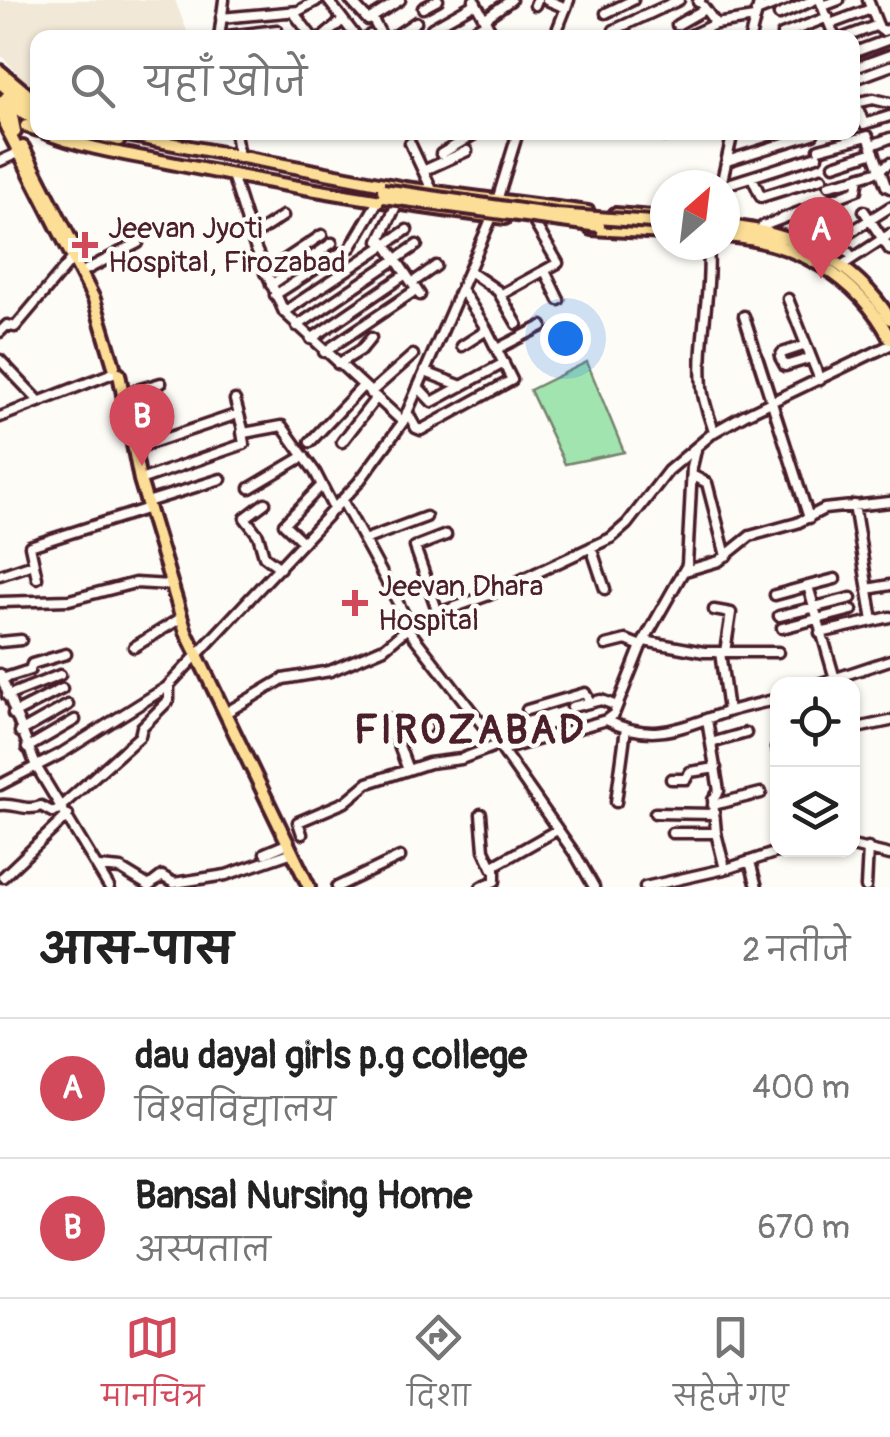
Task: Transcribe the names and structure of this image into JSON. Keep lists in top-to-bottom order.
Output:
{
  "districts": ["FIROZABAD"],
  "places": {
    "health": ["Jeevan Jyoti Hospital, Firozabad", "Jeevan Dhara Hospital"]
  },
  "north": "top right",
  "page": {
    "search": "यहाँ खोजें",
    "pins": ["A", "B"],
    "heading": ["आस-पास", "2 नतीजे"],
    "list": [
      {
        "mark": "A",
        "name": "dau dayal girls p.g college",
        "note": "विश्वविद्यालय",
        "value": "400 m"
      },
      {
        "mark": "B",
        "name": "Bansal Nursing Home",
        "note": "अस्पताल",
        "value": "670 m"
      }
    ],
    "nav": ["मानचित्र", "दिशा", "सहेजे गए"]
  }
}
